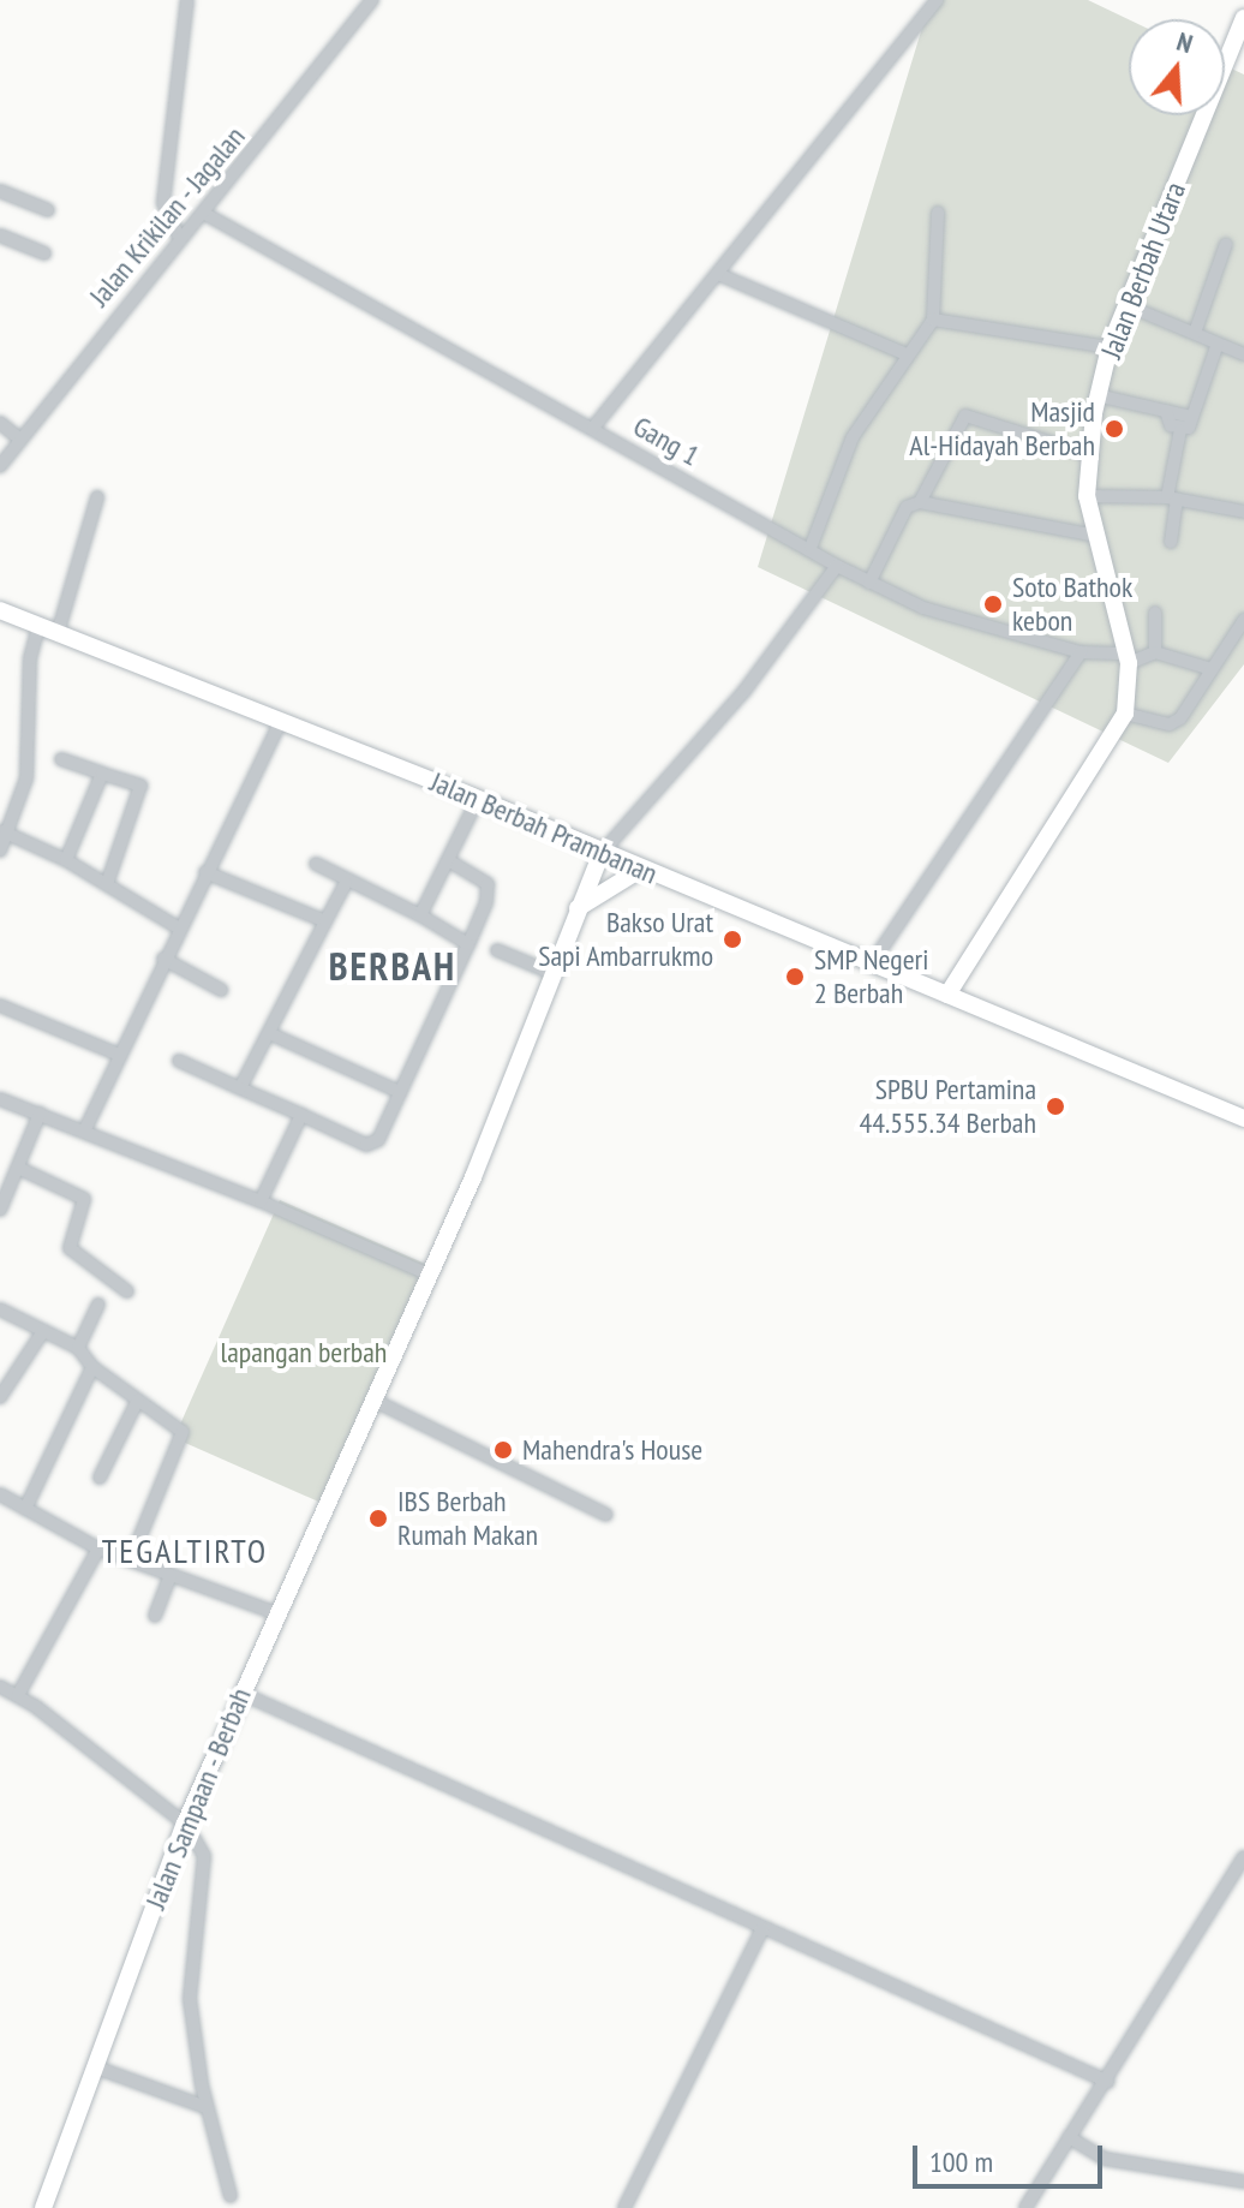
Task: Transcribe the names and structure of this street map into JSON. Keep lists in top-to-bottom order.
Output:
{
  "streets": {
    "main road": ["Jalan Berbah Utara", "Jalan Berbah Prambanan", "Jalan Sampaan - Berbah"],
    "street": ["Jalan Krikilan - Jagalan", "Gang 1"]
  },
  "crossings": [
    ["Jalan Krikilan - Jagalan", "Gang 1"],
    ["Jalan Berbah Utara", "Gang 1"],
    ["Jalan Berbah Utara", "Jalan Berbah Prambanan"],
    ["Jalan Berbah Prambanan", "Jalan Sampaan - Berbah"]
  ],
  "districts": ["BERBAH", "TEGALTIRTO"],
  "parks": ["lapangan berbah"],
  "places": [
    "Masjid Al-Hidayah Berbah",
    "Soto Bathok kebon",
    "Bakso Urat Sapi Ambarrukmo",
    "SMP Negeri 2 Berbah",
    "SPBU Pertamina 44.555.34 Berbah",
    "Mahendra's House",
    "IBS Berbah Rumah Makan"
  ],
  "scale_bar": "100 m",
  "north": "top"
}
